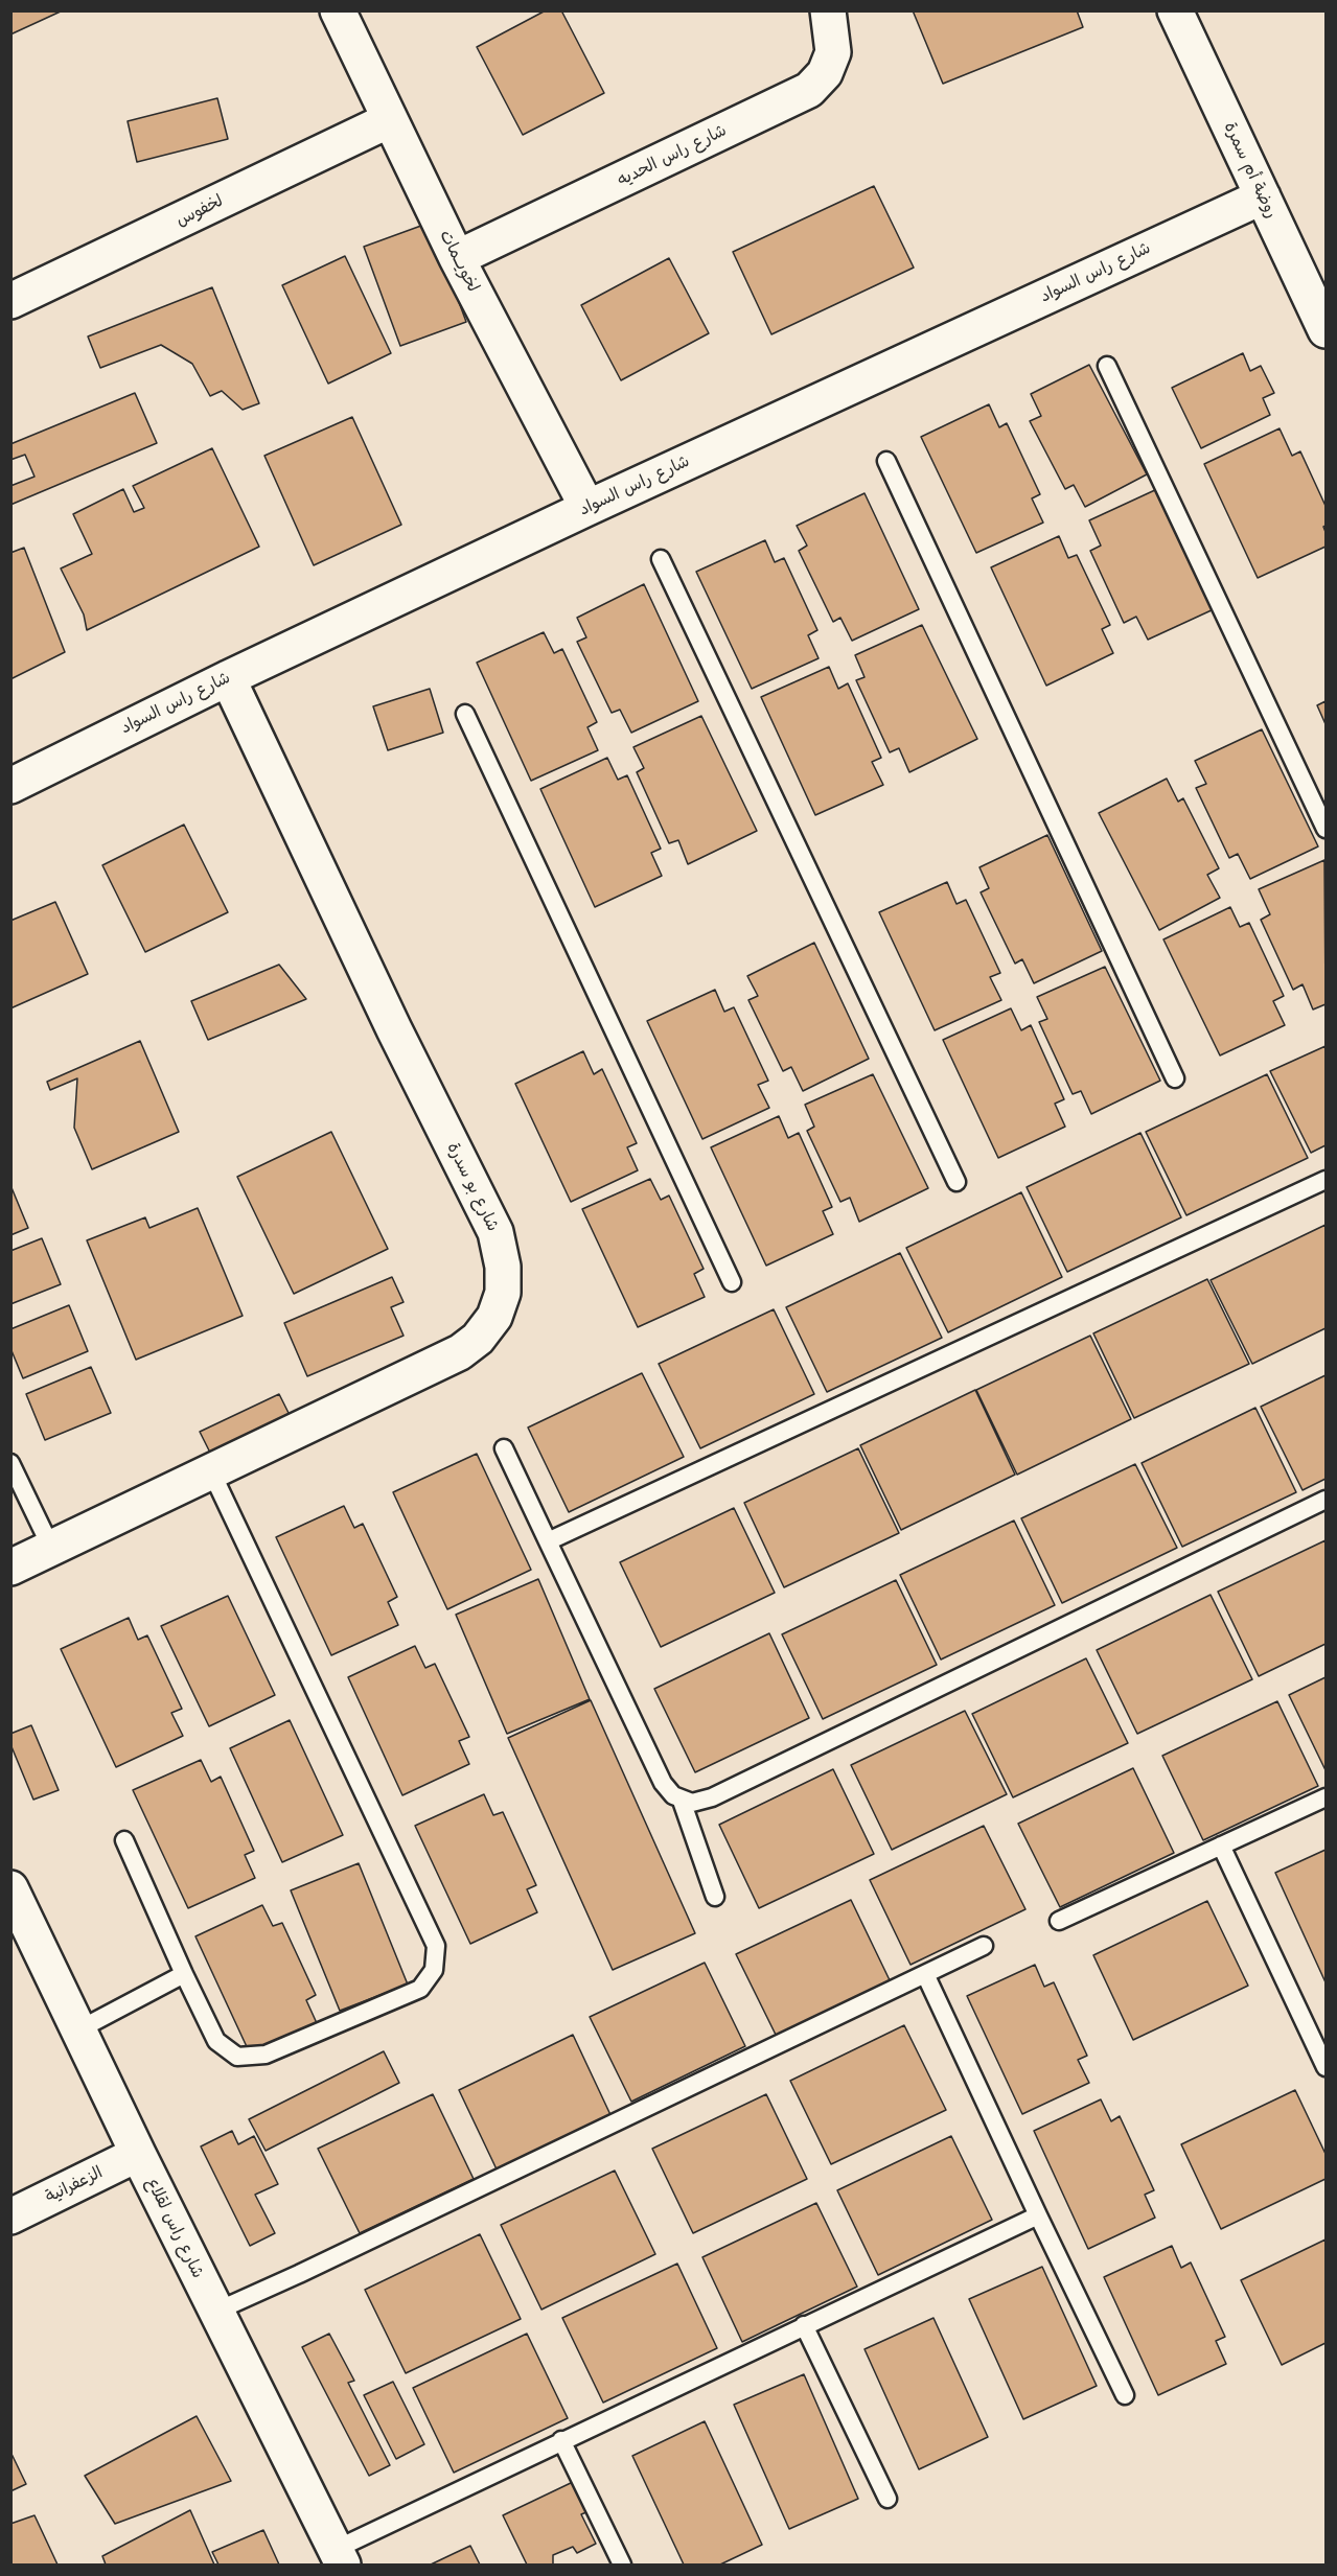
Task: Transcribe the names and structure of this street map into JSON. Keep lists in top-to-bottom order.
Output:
{
  "streets": {
    "street": [
      "شارع راس الحديه",
      "روضة أم سمرة",
      "لخفوس",
      "لخويــمات",
      "شارع راس السواد",
      "شارع بو سدرة",
      "الزعفرانية",
      "شارع راس لقلاع"
    ]
  },
  "crossings": [
    ["شارع راس الحديه", "لخويــمات"],
    ["روضة أم سمرة", "شارع راس السواد"],
    ["لخفوس", "لخويــمات"],
    ["لخويــمات", "شارع راس السواد"],
    ["شارع راس السواد", "شارع بو سدرة"],
    ["الزعفرانية", "شارع راس لقلاع"]
  ]
}
